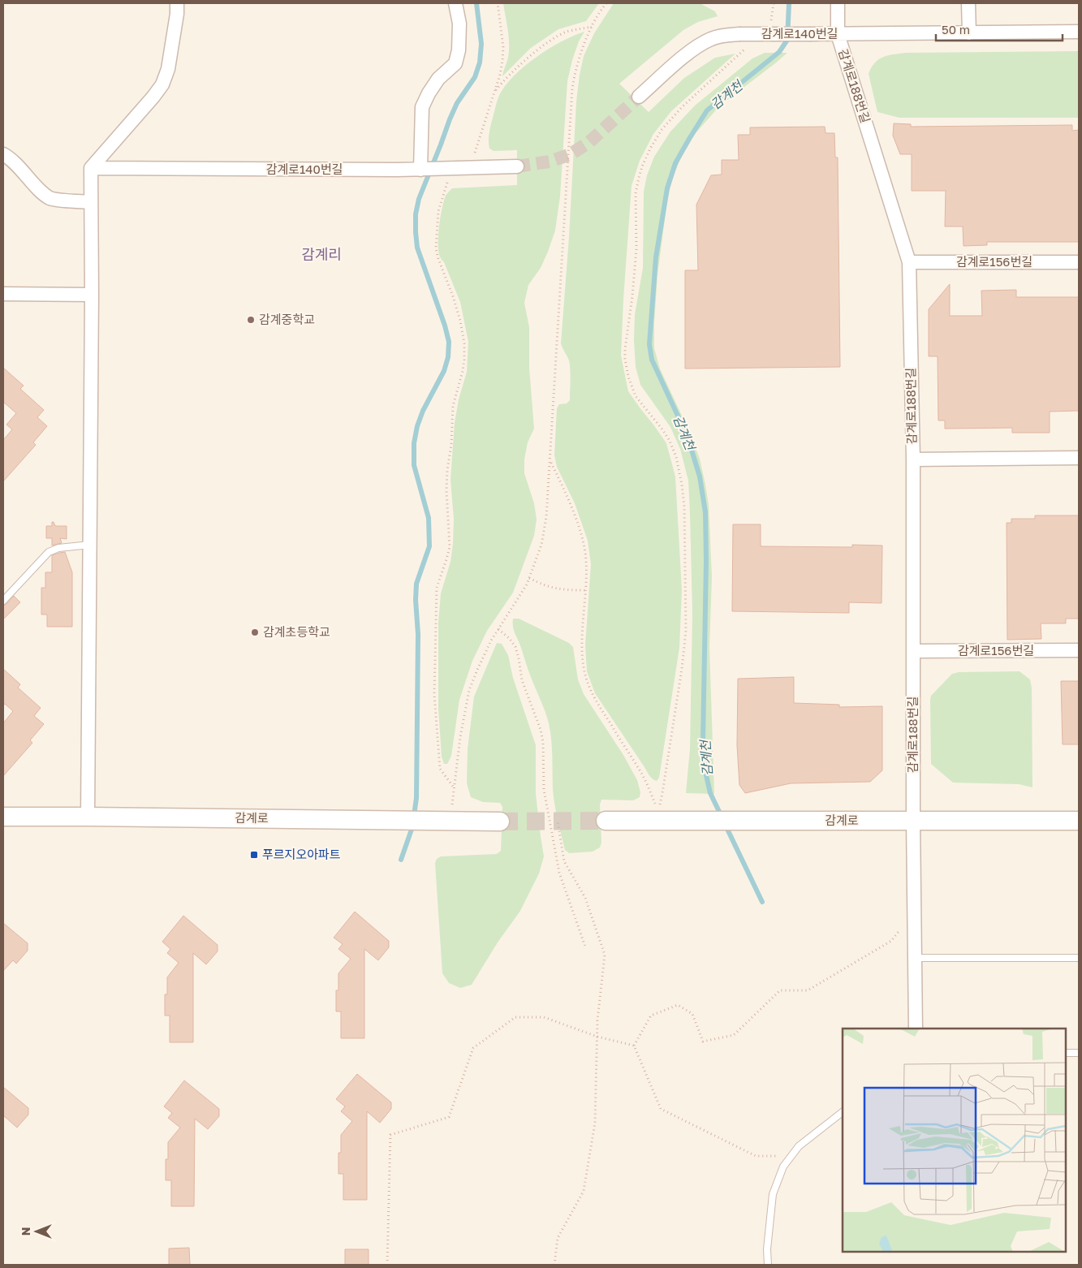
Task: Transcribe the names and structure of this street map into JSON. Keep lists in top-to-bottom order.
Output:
{
  "streets": {
    "main road": ["감계로"],
    "street": ["감계로140번길", "감계로188번길", "감계로156번길"]
  },
  "crossings": [
    ["감계로140번길", "감계로188번길"],
    ["감계로188번길", "감계로156번길"],
    ["감계로188번길", "감계로"]
  ],
  "districts": ["감계리"],
  "water": ["감계천"],
  "places": {
    "other": ["감계중학교", "감계초등학교"],
    "transit": ["푸르지오아파트"]
  },
  "scale_bar": "50 m",
  "north": "left"
}
